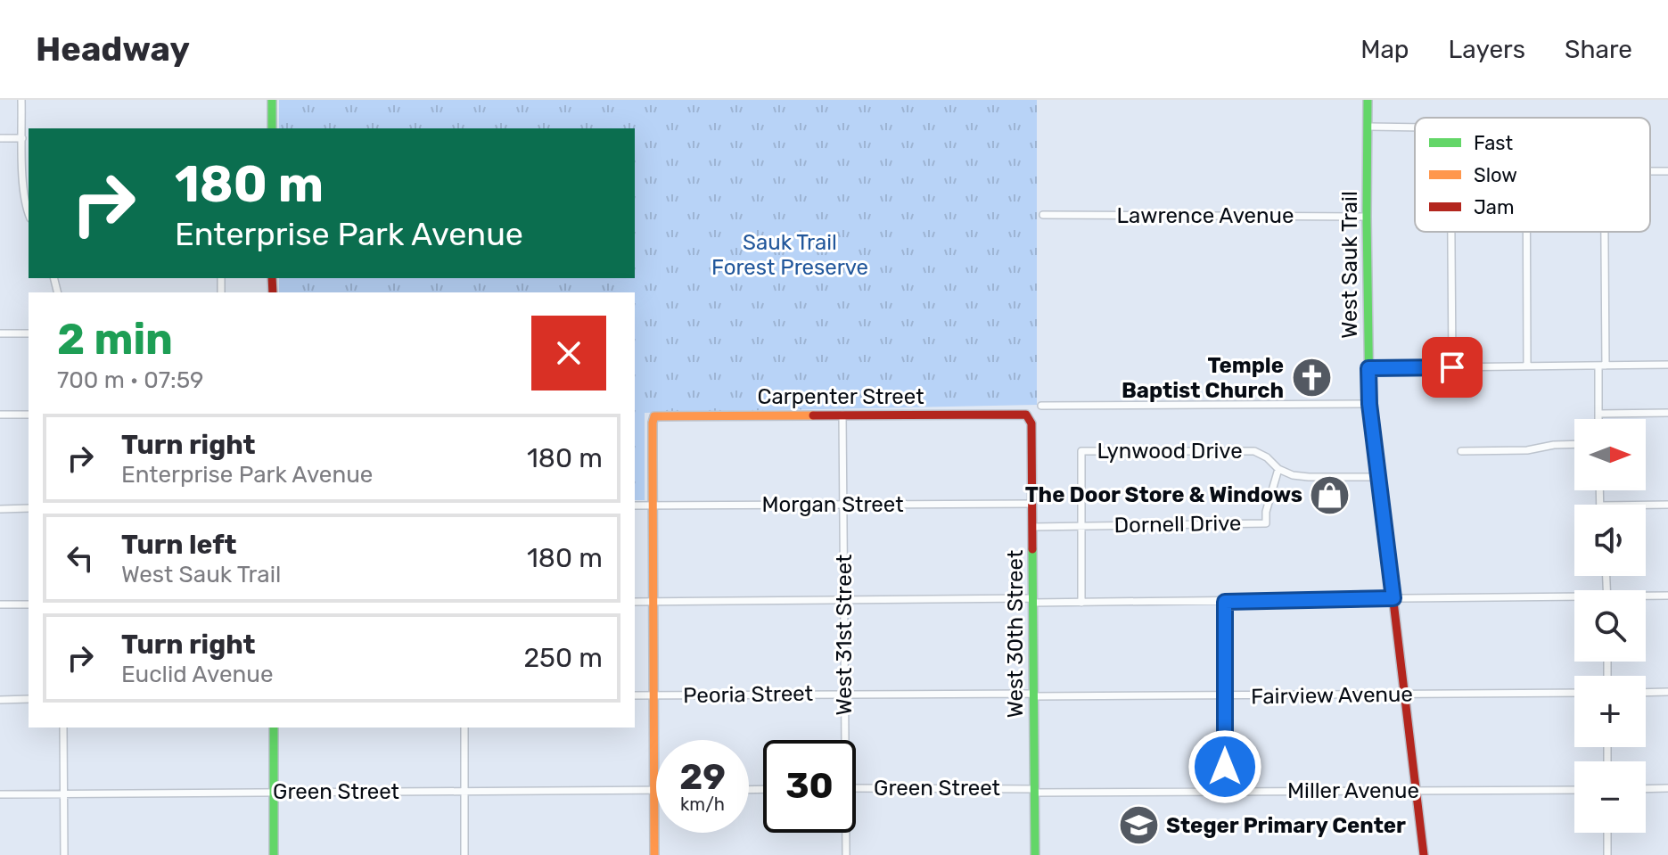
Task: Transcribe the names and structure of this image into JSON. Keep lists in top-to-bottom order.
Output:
{
  "streets": {
    "street": [
      "Lawrence Avenue",
      "West Sauk Trail",
      "Carpenter Street",
      "Lynwood Drive",
      "Morgan Street",
      "Dornell Drive",
      "West 30th Street",
      "West 31st Street",
      "Peoria Street",
      "Fairview Avenue",
      "Green Street",
      "Miller Avenue"
    ]
  },
  "crossings": [
    ["Lawrence Avenue", "West Sauk Trail"],
    ["West Sauk Trail", "Lynwood Drive"],
    ["West Sauk Trail", "Fairview Avenue"],
    ["West Sauk Trail", "Miller Avenue"],
    ["Carpenter Street", "Morgan Street"],
    ["Carpenter Street", "West 30th Street"],
    ["Carpenter Street", "West 31st Street"],
    ["Lynwood Drive", "Dornell Drive"],
    ["Morgan Street", "West 30th Street"],
    ["Morgan Street", "West 31st Street"],
    ["Dornell Drive", "West 30th Street"],
    ["West 30th Street", "Peoria Street"],
    ["West 30th Street", "Fairview Avenue"],
    ["West 30th Street", "Green Street"],
    ["West 30th Street", "Miller Avenue"],
    ["West 31st Street", "Peoria Street"],
    ["Peoria Street", "Fairview Avenue"],
    ["Green Street", "Miller Avenue"]
  ],
  "parks": ["Sauk Trail Forest Preserve"],
  "places": {
    "church": ["Temple Baptist Church"],
    "shop": ["The Door Store & Windows"],
    "school or university": ["Steger Primary Center"]
  },
  "legend": ["Fast", "Slow", "Jam"],
  "north": "right",
  "page": {
    "header": "Headway",
    "nav": ["Map", "Layers", "Share"],
    "turn": ["180 m", "Enterprise Park Avenue"],
    "heading": ["2 min", "700 m · 07:59"],
    "list": [
      {
        "name": "Turn right",
        "note": "Enterprise Park Avenue",
        "value": "180 m"
      },
      {
        "name": "Turn left",
        "note": "West Sauk Trail",
        "value": "180 m"
      },
      {
        "name": "Turn right",
        "note": "Euclid Avenue",
        "value": "250 m"
      }
    ],
    "map_buttons": ["+", "−"],
    "speed": "29 km/h",
    "limit": "30"
  }
}
